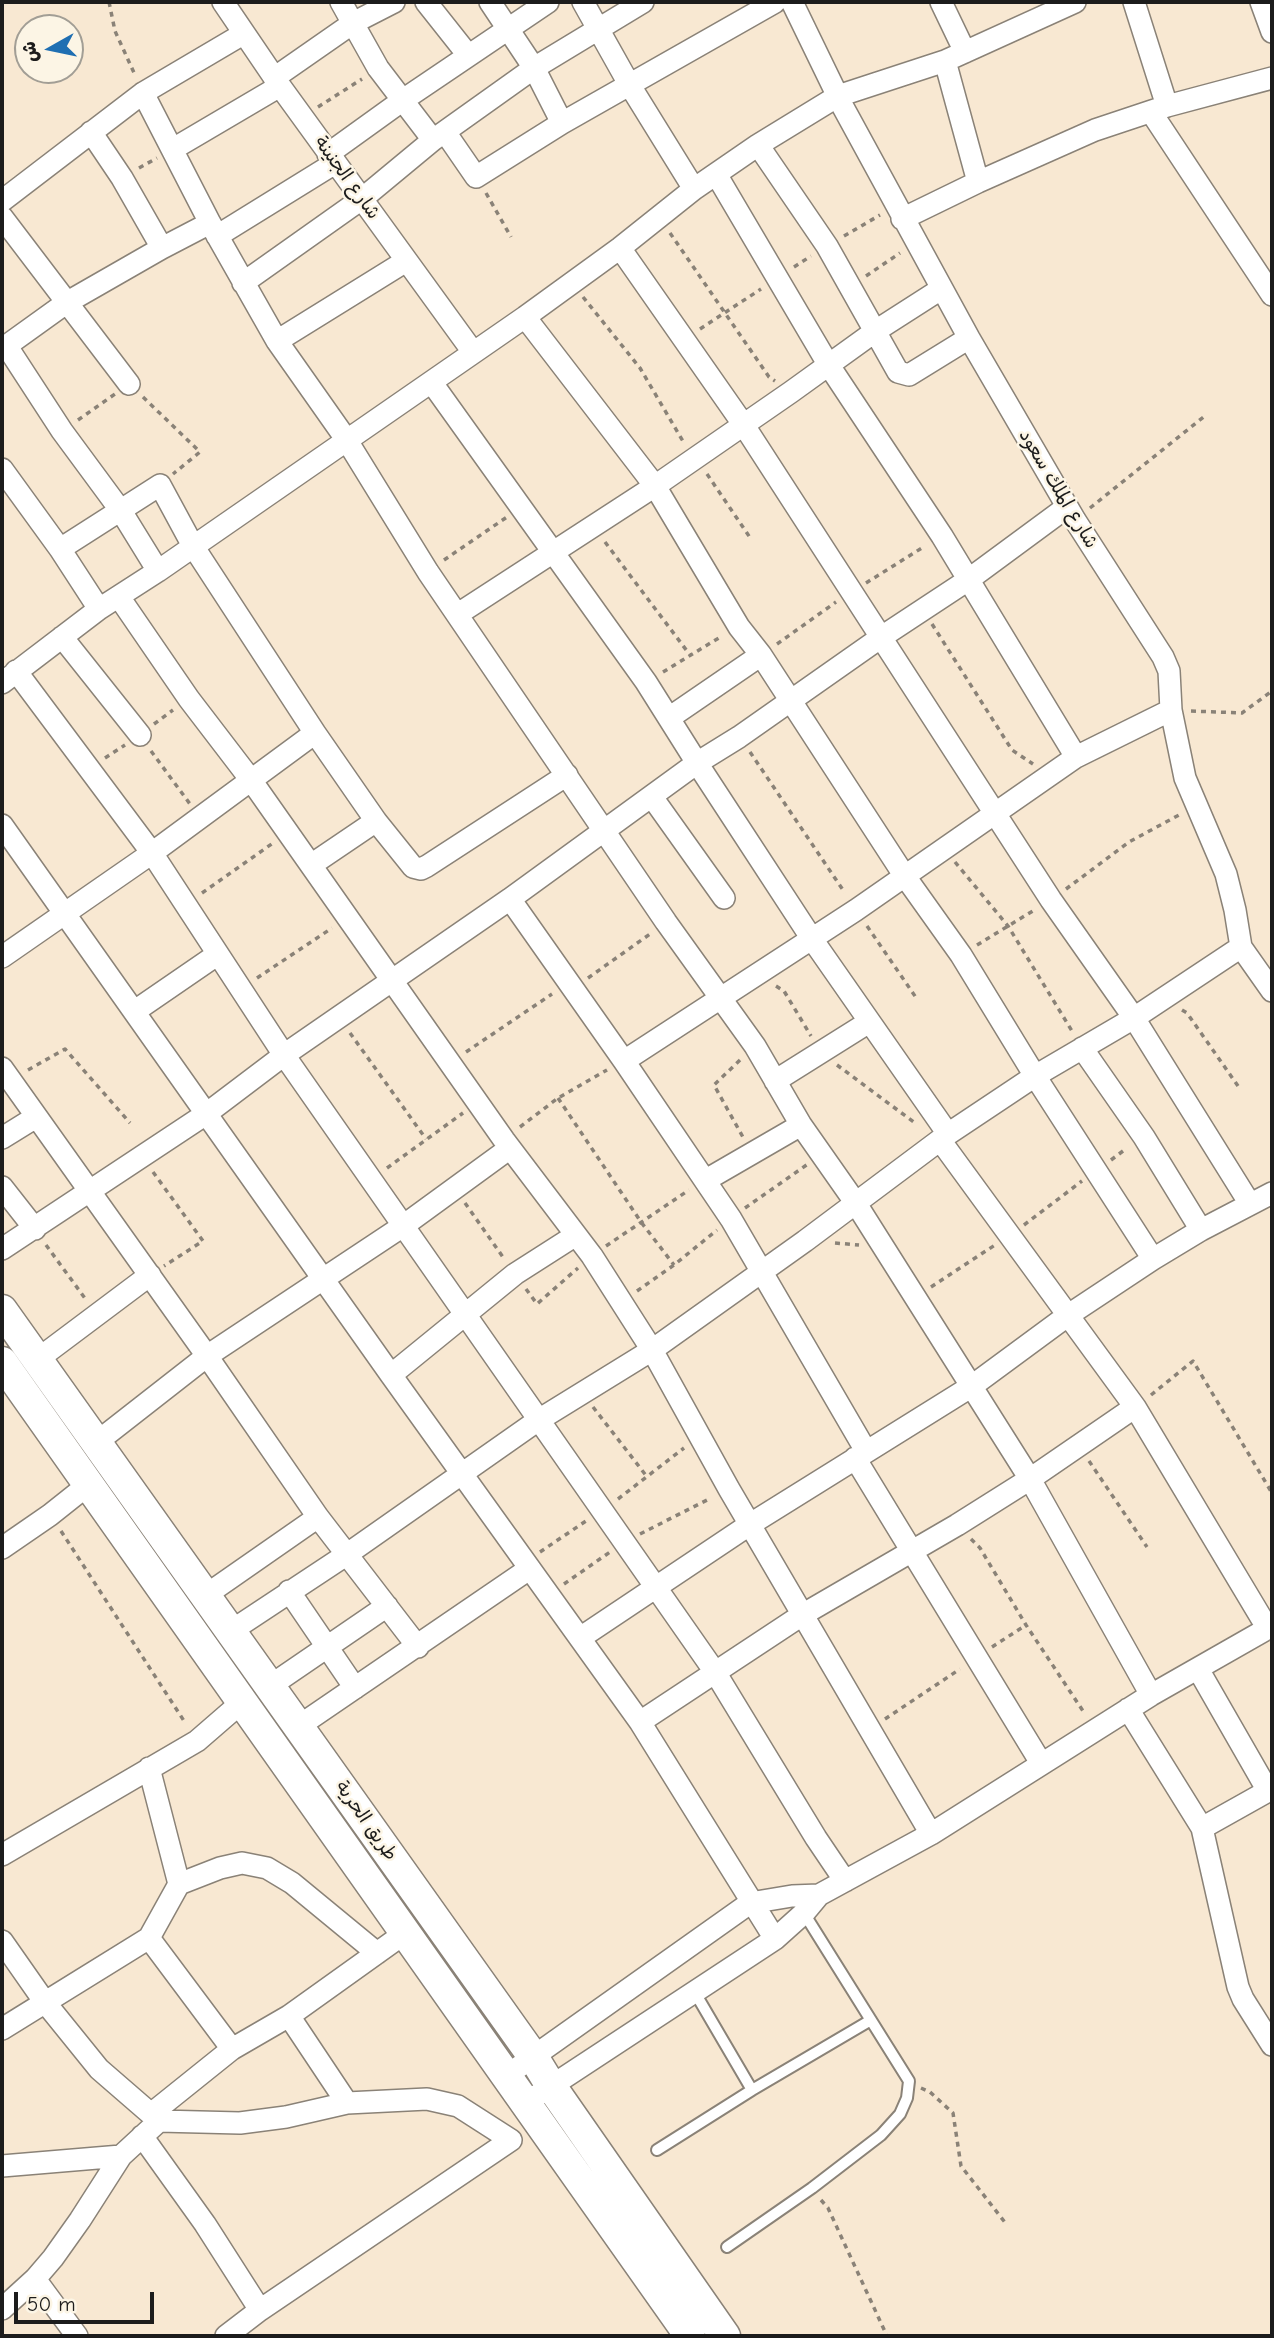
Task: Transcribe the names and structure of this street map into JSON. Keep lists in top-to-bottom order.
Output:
{
  "streets": {
    "main road": ["طريق الحرية"],
    "street": ["شارع الجنينة", "شارع الملك سعود"]
  },
  "scale_bar": "50 m",
  "north": "left"
}
